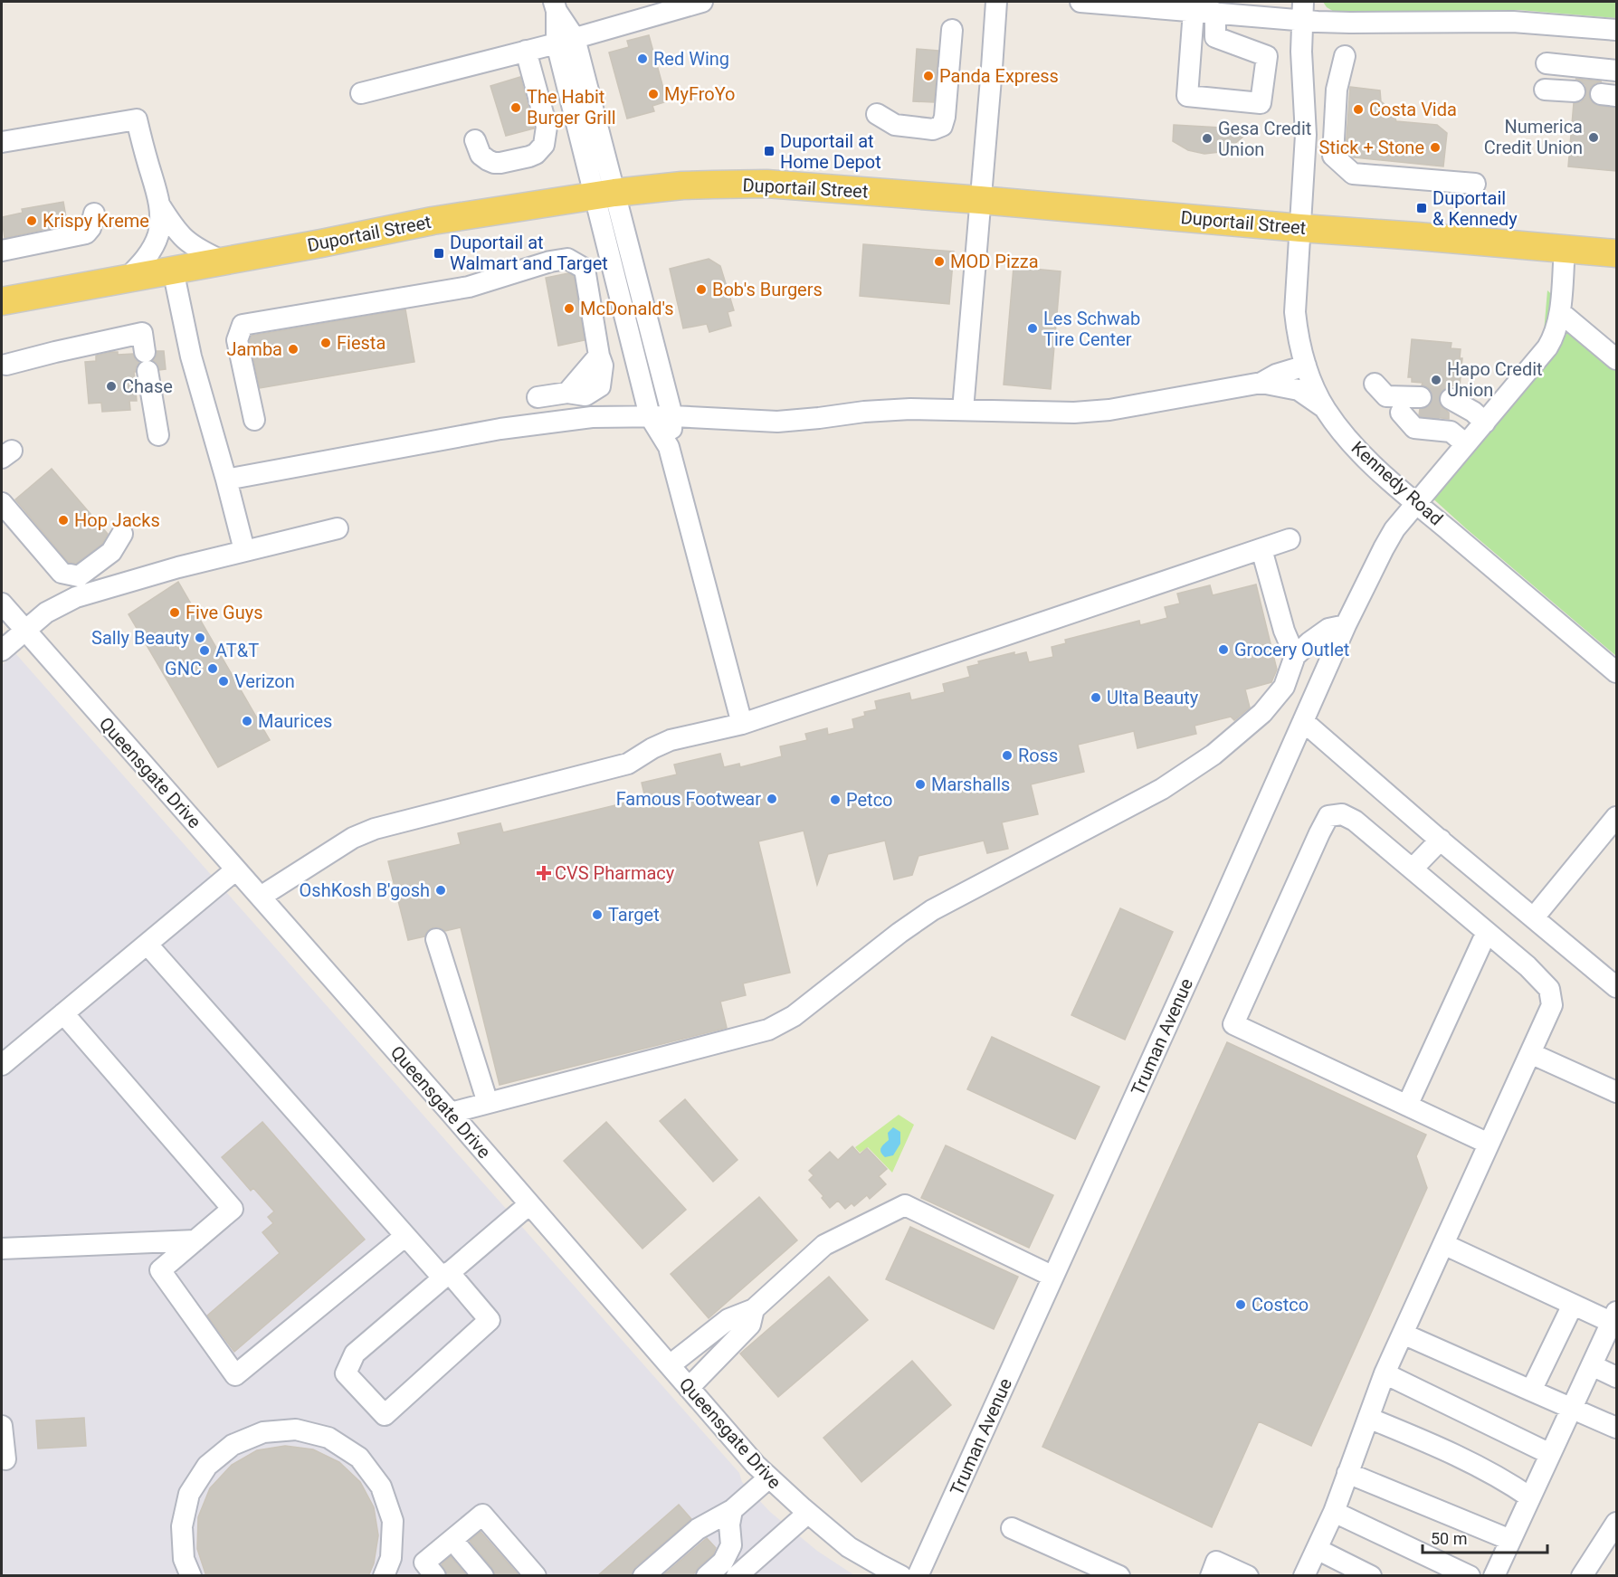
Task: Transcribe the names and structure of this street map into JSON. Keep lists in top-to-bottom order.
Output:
{
  "streets": {
    "main road": ["Duportail Street"],
    "street": ["Kennedy Road", "Queensgate Drive", "Truman Avenue"]
  },
  "crossings": [
    ["Duportail Street", "Kennedy Road"],
    ["Duportail Street", "Truman Avenue"],
    ["Kennedy Road", "Truman Avenue"]
  ],
  "places": {
    "other": [
      "Red Wing",
      "Panda Express",
      "MyFroYo",
      "The Habit Burger Grill",
      "Costa Vida",
      "Numerica Credit Union",
      "Gesa Credit Union",
      "Stick + Stone",
      "Krispy Kreme",
      "MOD Pizza",
      "Bob's Burgers",
      "McDonald's",
      "Les Schwab Tire Center",
      "Fiesta",
      "Jamba",
      "Hapo Credit Union",
      "Chase",
      "Hop Jacks",
      "Five Guys",
      "Sally Beauty",
      "Grocery Outlet",
      "AT&T",
      "GNC",
      "Verizon",
      "Ulta Beauty",
      "Maurices",
      "Ross",
      "Marshalls",
      "Famous Footwear",
      "Petco",
      "OshKosh B'gosh",
      "Target",
      "Costco"
    ],
    "transit": ["Duportail at Home Depot", "Duportail & Kennedy", "Duportail at Walmart and Target"],
    "health": ["CVS Pharmacy"]
  },
  "scale_bar": "50 m"
}
